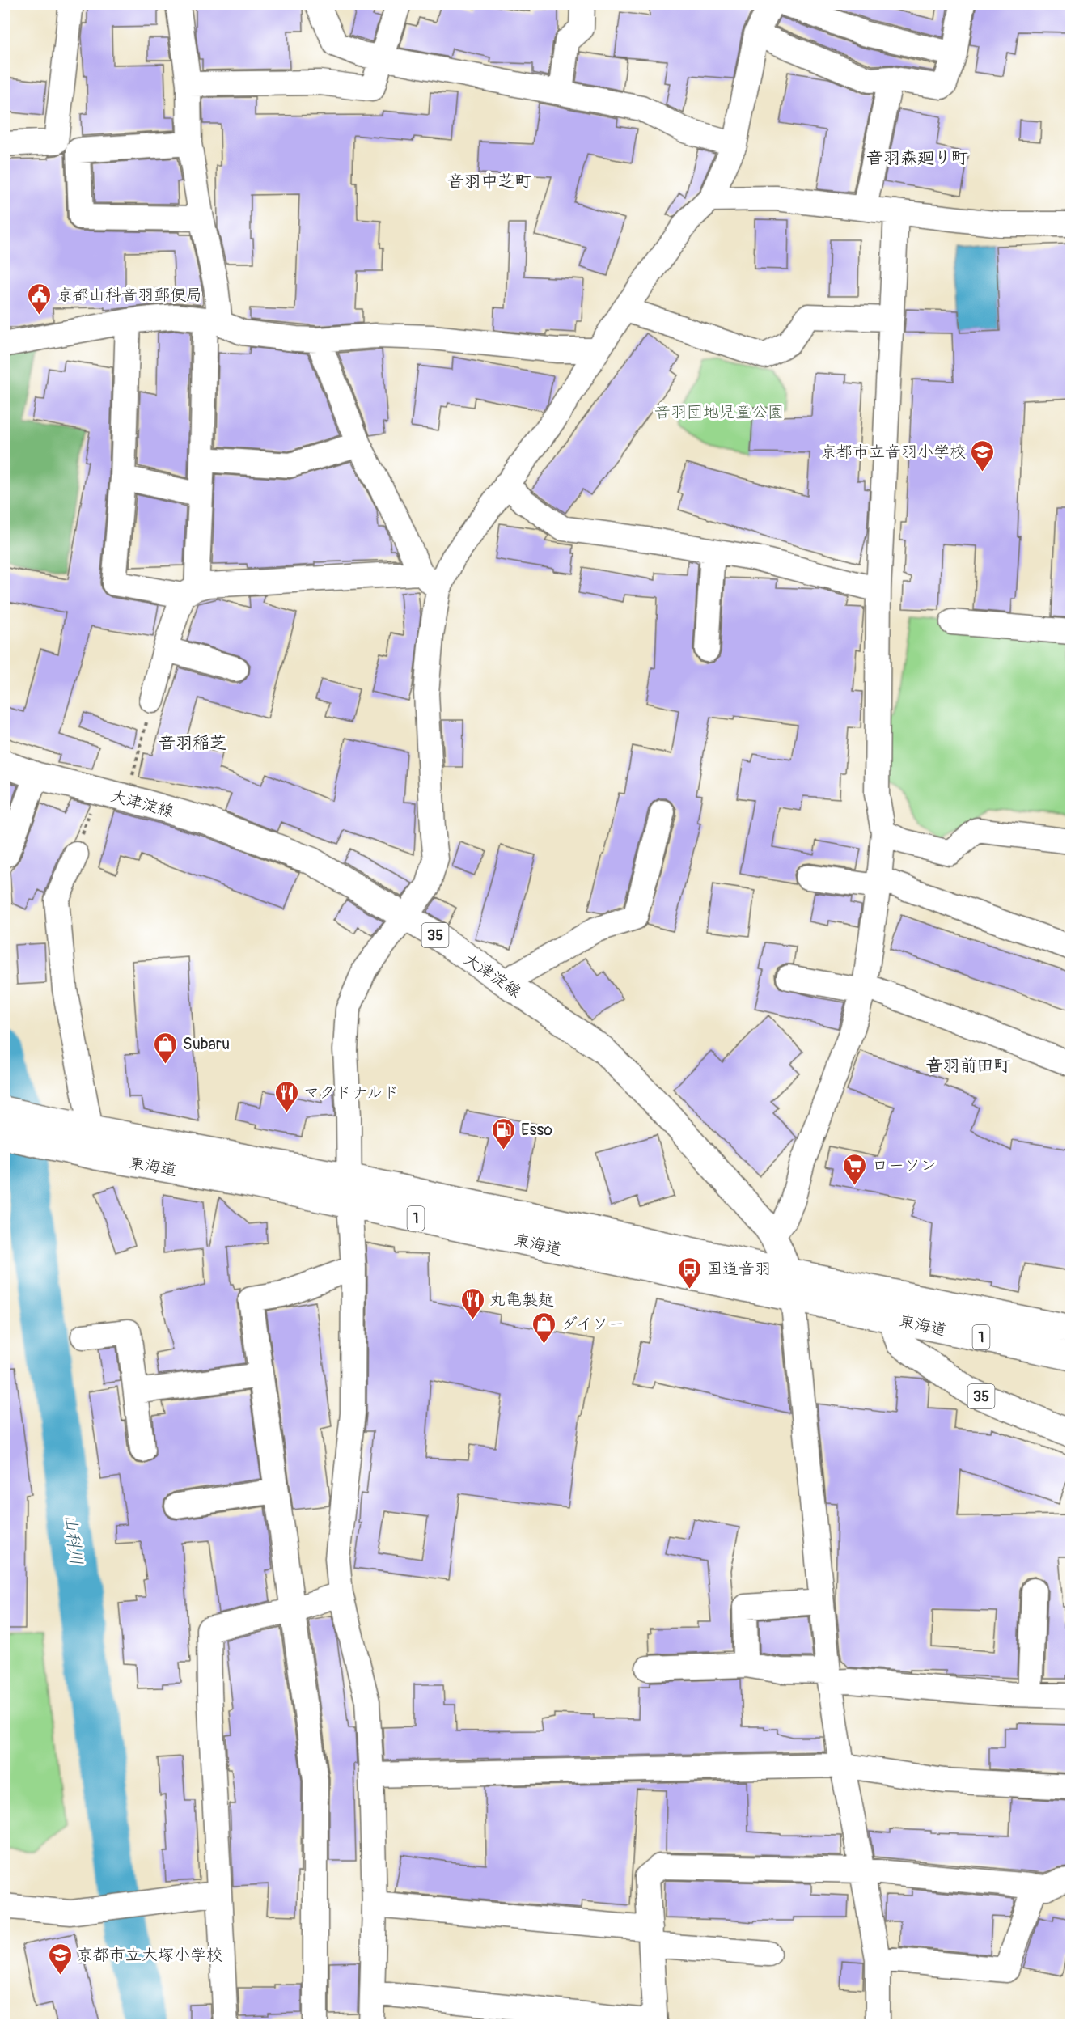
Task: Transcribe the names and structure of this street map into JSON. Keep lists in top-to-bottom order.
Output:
{
  "streets": {
    "main road": [
      "大津淀線",
      "35",
      "東海道",
      "1"
    ]
  },
  "crossings": [
    ["大津淀線", "東海道"],
    ["35", "東海道"]
  ],
  "districts": [
    "音羽森廻り町",
    "音羽中芝町",
    "音羽稲芝",
    "音羽前田町"
  ],
  "water": ["山科川"],
  "parks": ["音羽団地児童公園"],
  "places": {
    "public building": ["京都山科音羽郵便局"],
    "school or university": ["京都市立音羽小学校", "京都市立大塚小学校"],
    "shop": ["Subaru", "ダイソー"],
    "restaurant": ["マクドナルド", "丸亀製麺"],
    "fuel station": ["Esso"],
    "supermarket": ["ローソン"],
    "bus stop": ["国道音羽"]
  }
}
